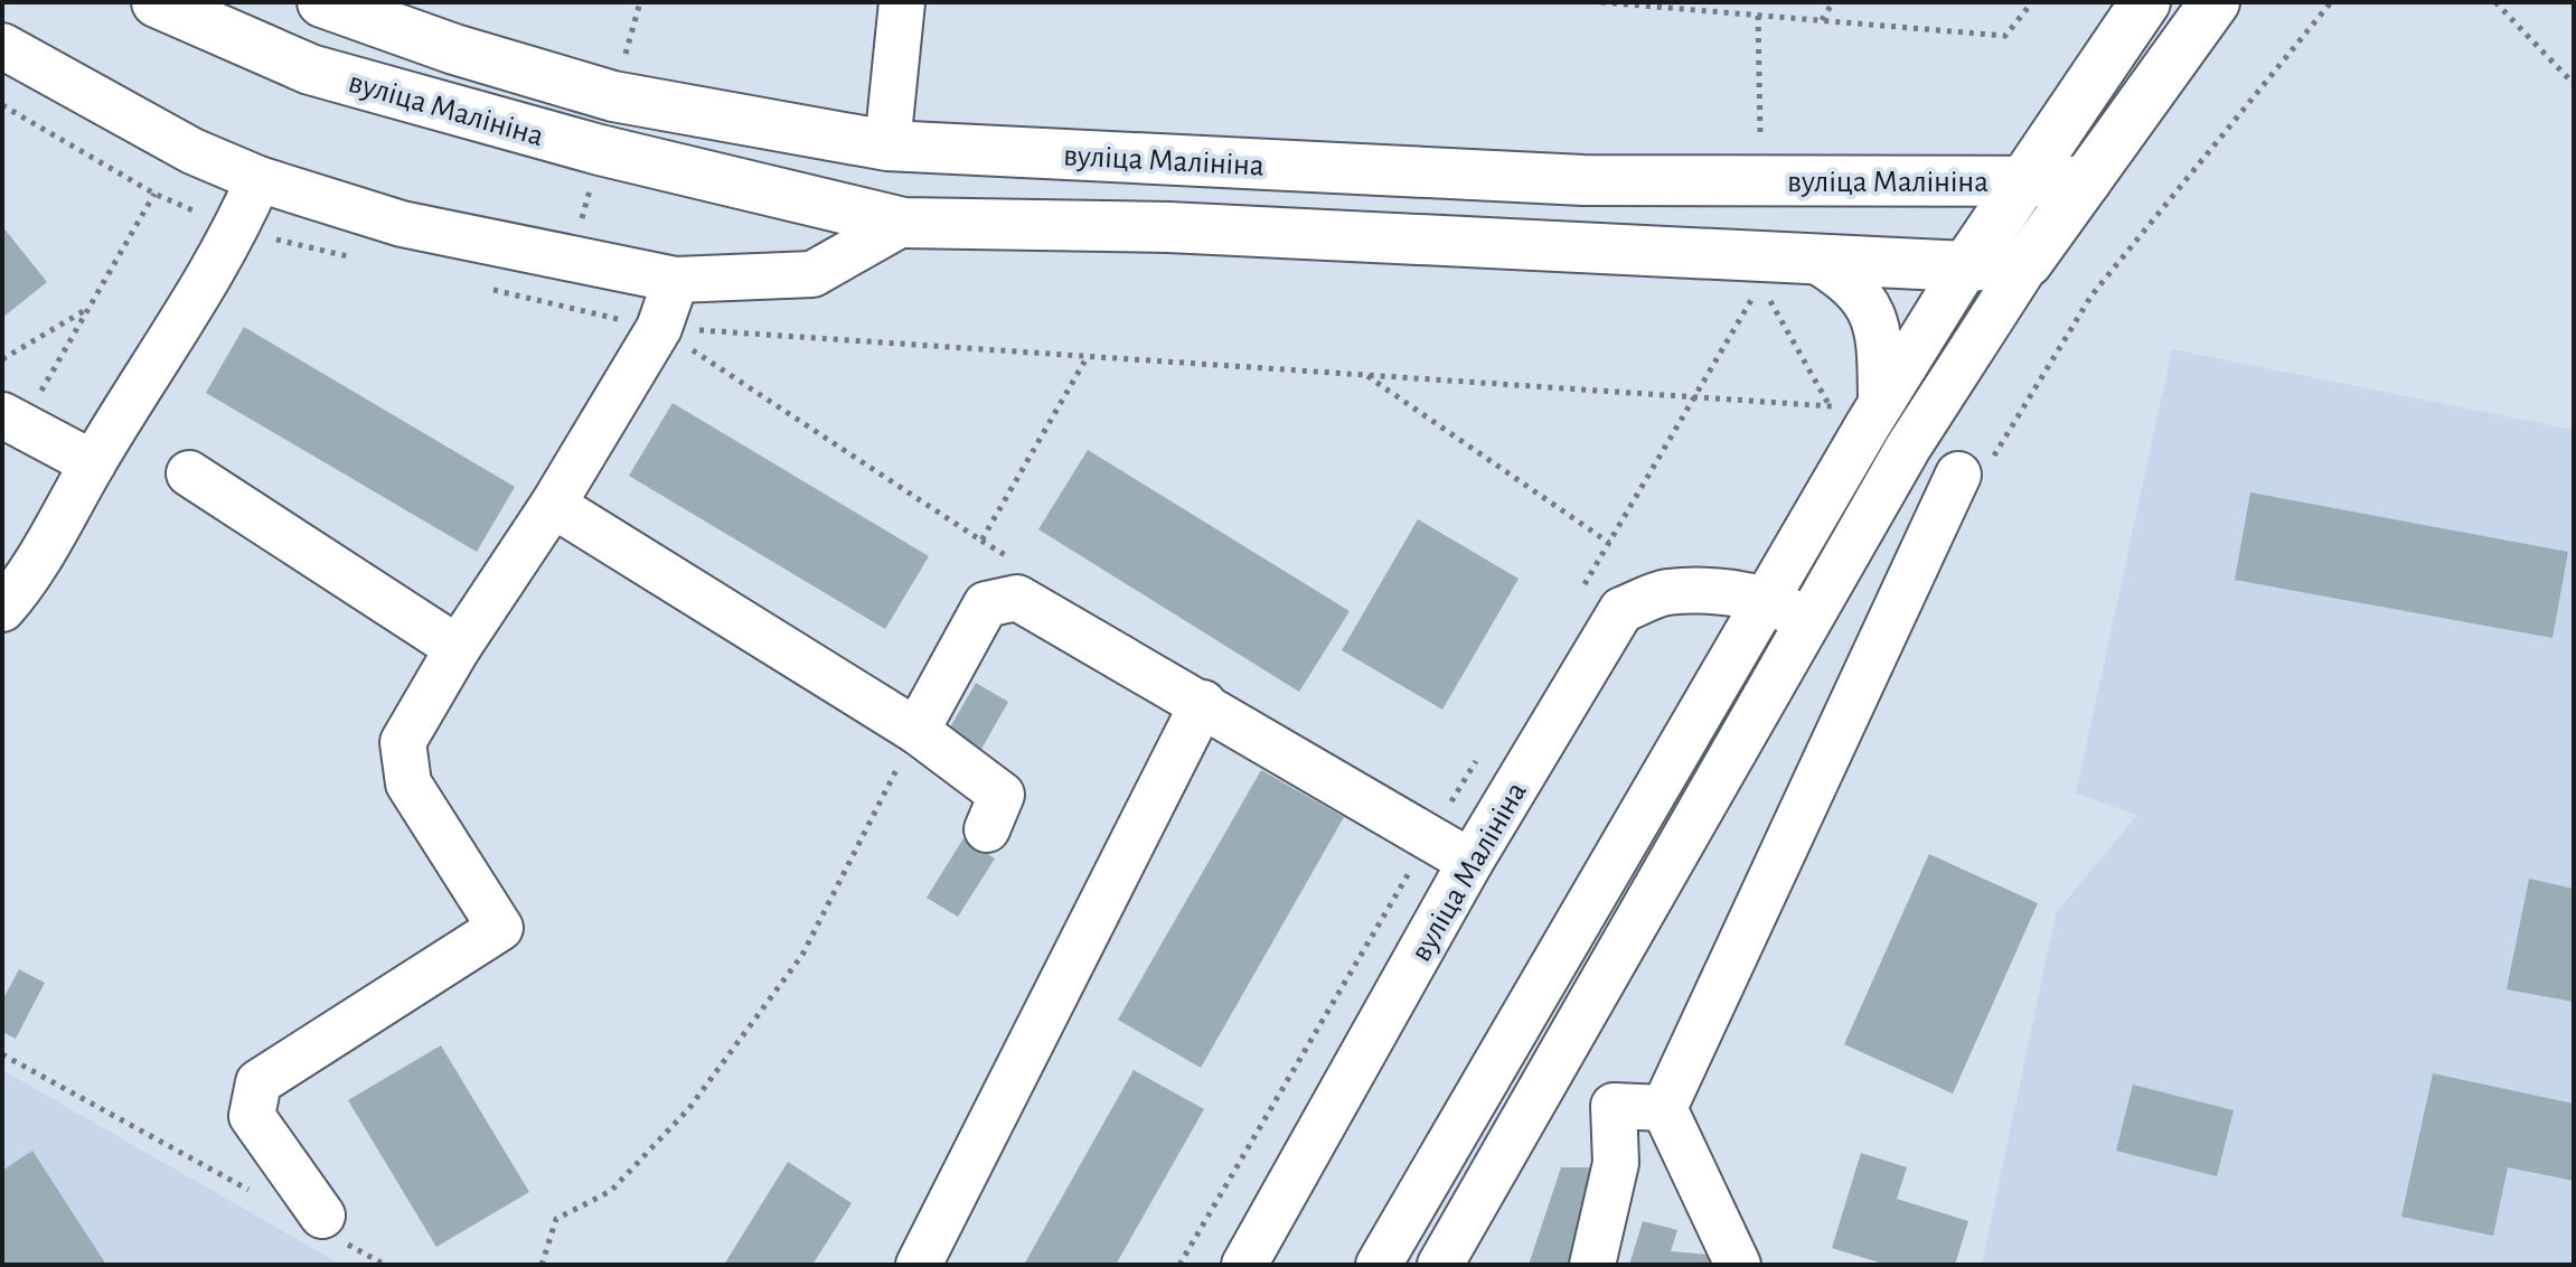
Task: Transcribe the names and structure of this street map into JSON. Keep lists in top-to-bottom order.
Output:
{
  "streets": {
    "main road": ["вуліца Малініна"]
  }
}
